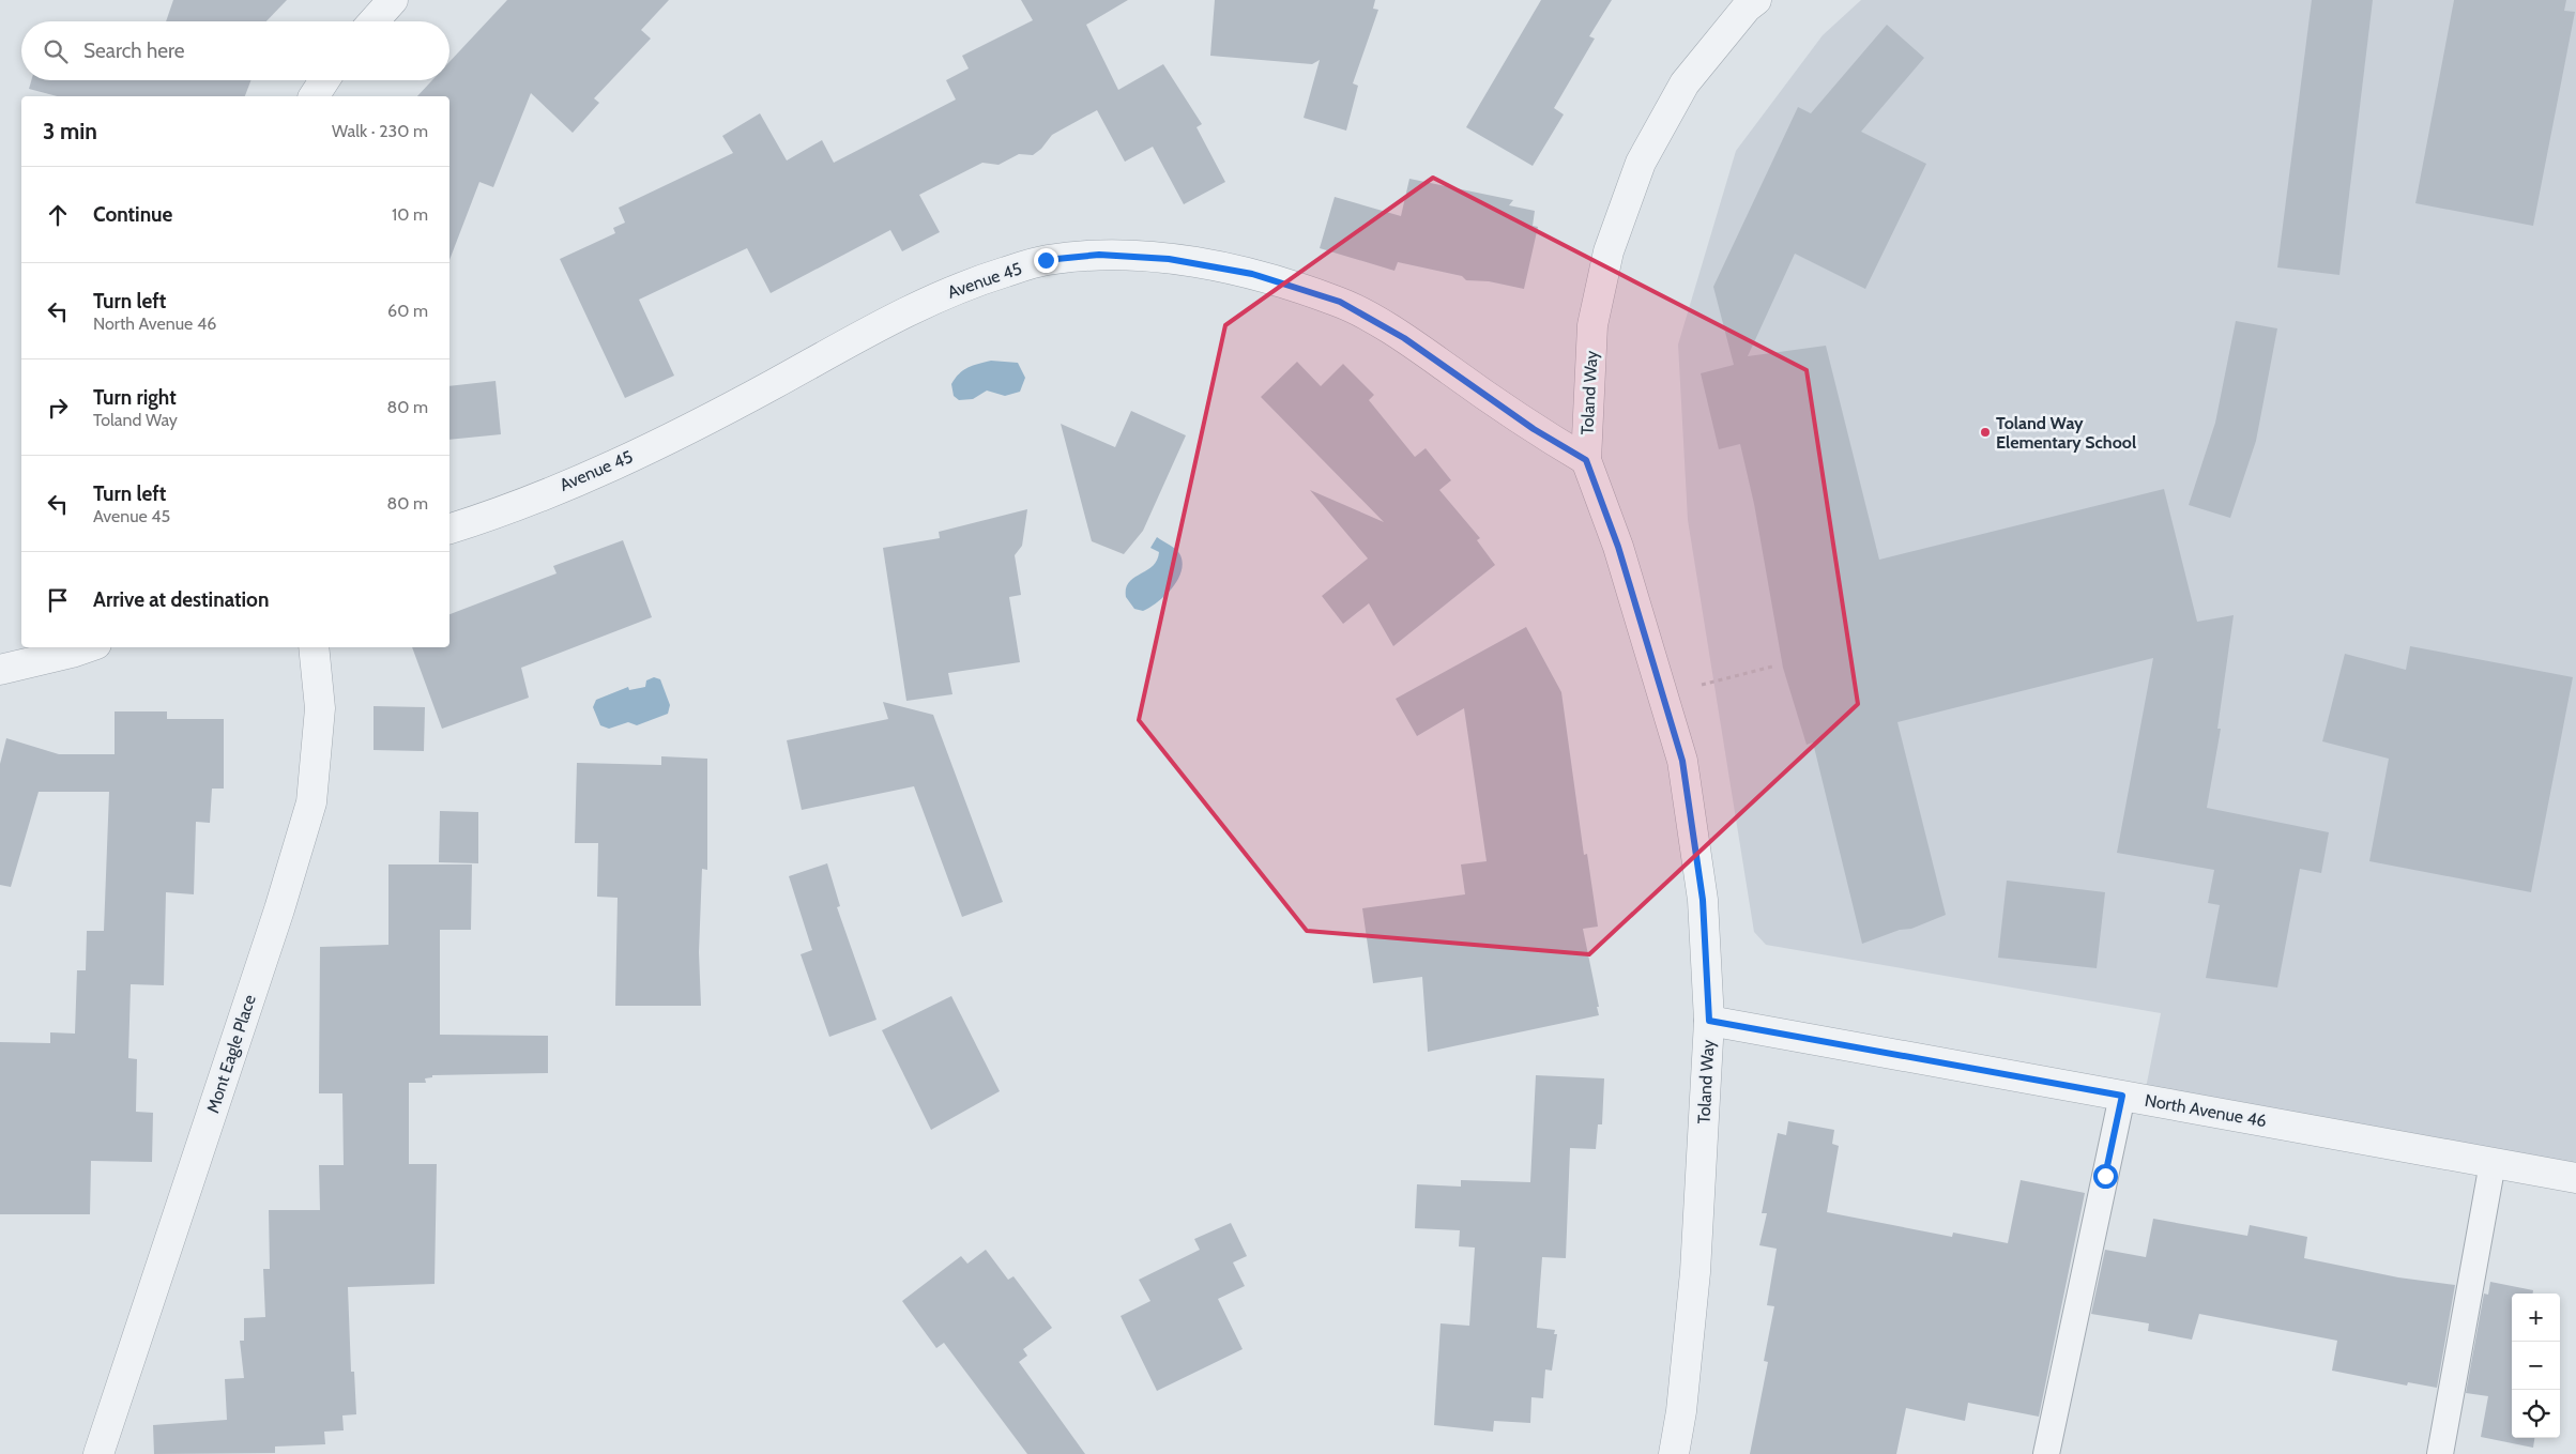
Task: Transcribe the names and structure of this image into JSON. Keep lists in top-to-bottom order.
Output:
{
  "streets": {
    "street": [
      "Avenue 45",
      "Toland Way",
      "Mont Eagle Place",
      "North Avenue 46"
    ]
  },
  "crossings": [
    ["Avenue 45", "Toland Way"],
    ["Toland Way", "North Avenue 46"]
  ],
  "places": ["Toland Way Elementary School"],
  "page": {
    "search": "Search here",
    "heading": ["3 min", "Walk · 230 m"],
    "list": [
      ["Continue", "10 m"],
      ["Turn left", "North Avenue 46", "60 m"],
      ["Turn right", "Toland Way", "80 m"],
      ["Turn left", "Avenue 45", "80 m"],
      "Arrive at destination"
    ],
    "map_buttons": ["+", "−"]
  }
}
